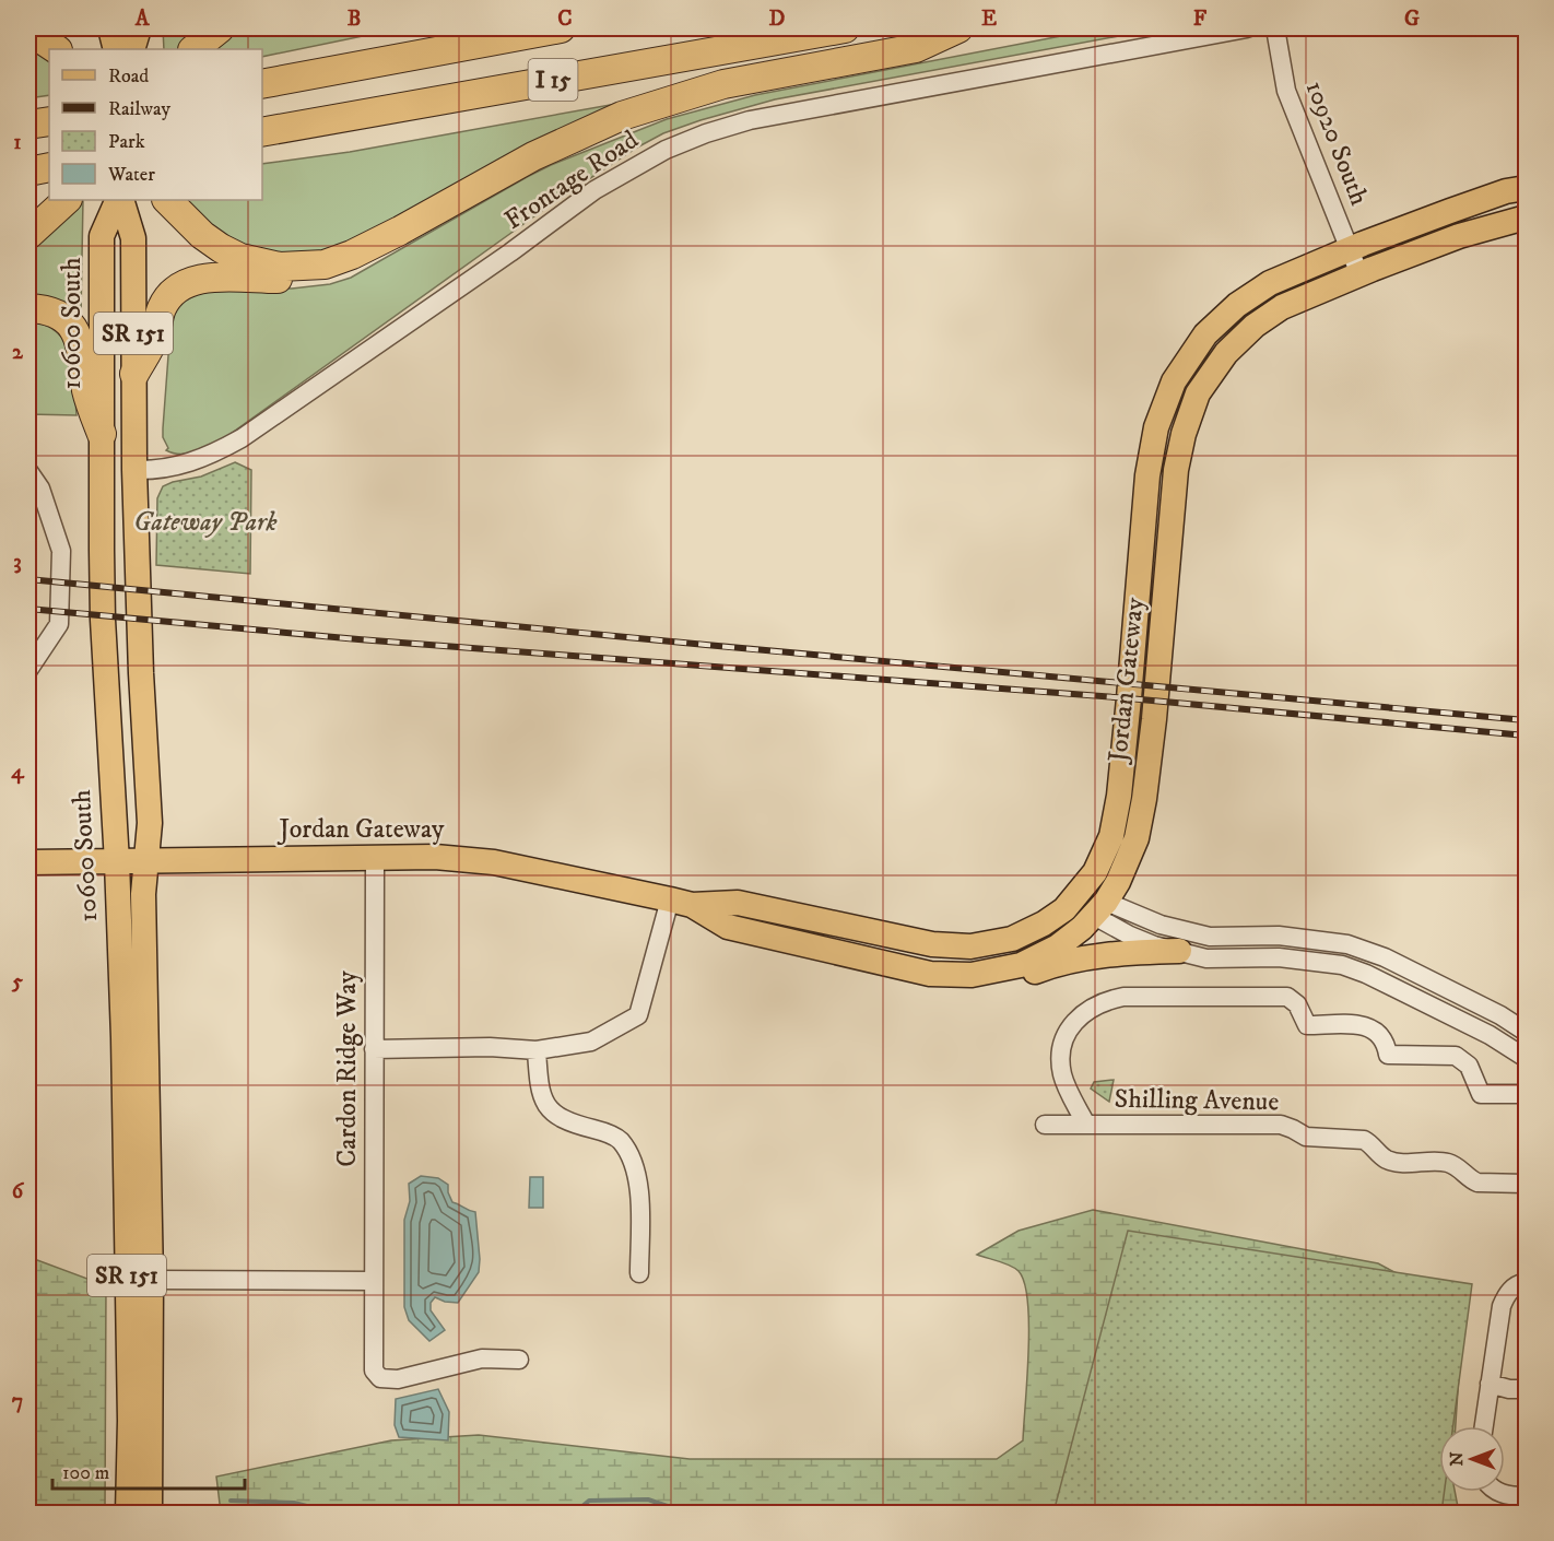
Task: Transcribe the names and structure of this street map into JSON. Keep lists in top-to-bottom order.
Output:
{
  "streets": {
    "highway": ["I 15"],
    "main road": ["10600 South", "SR 151", "Jordan Gateway"],
    "street": [
      "10920 South",
      "Frontage Road",
      "Cardon Ridge Way",
      "Shilling Avenue"
    ]
  },
  "crossings": [
    ["10920 South", "Jordan Gateway"],
    ["Frontage Road", "10600 South"],
    ["10600 South", "Jordan Gateway"],
    ["Jordan Gateway", "Cardon Ridge Way"]
  ],
  "parks": ["Gateway Park"],
  "legend": [
    "Road",
    "Railway",
    "Park",
    "Water"
  ],
  "scale_bar": "100 m",
  "north": "left",
  "grid": {
    "columns": [
      "A",
      "B",
      "C",
      "D",
      "E",
      "F",
      "G"
    ],
    "rows": [
      "1",
      "2",
      "3",
      "4",
      "5",
      "6",
      "7"
    ]
  }
}
